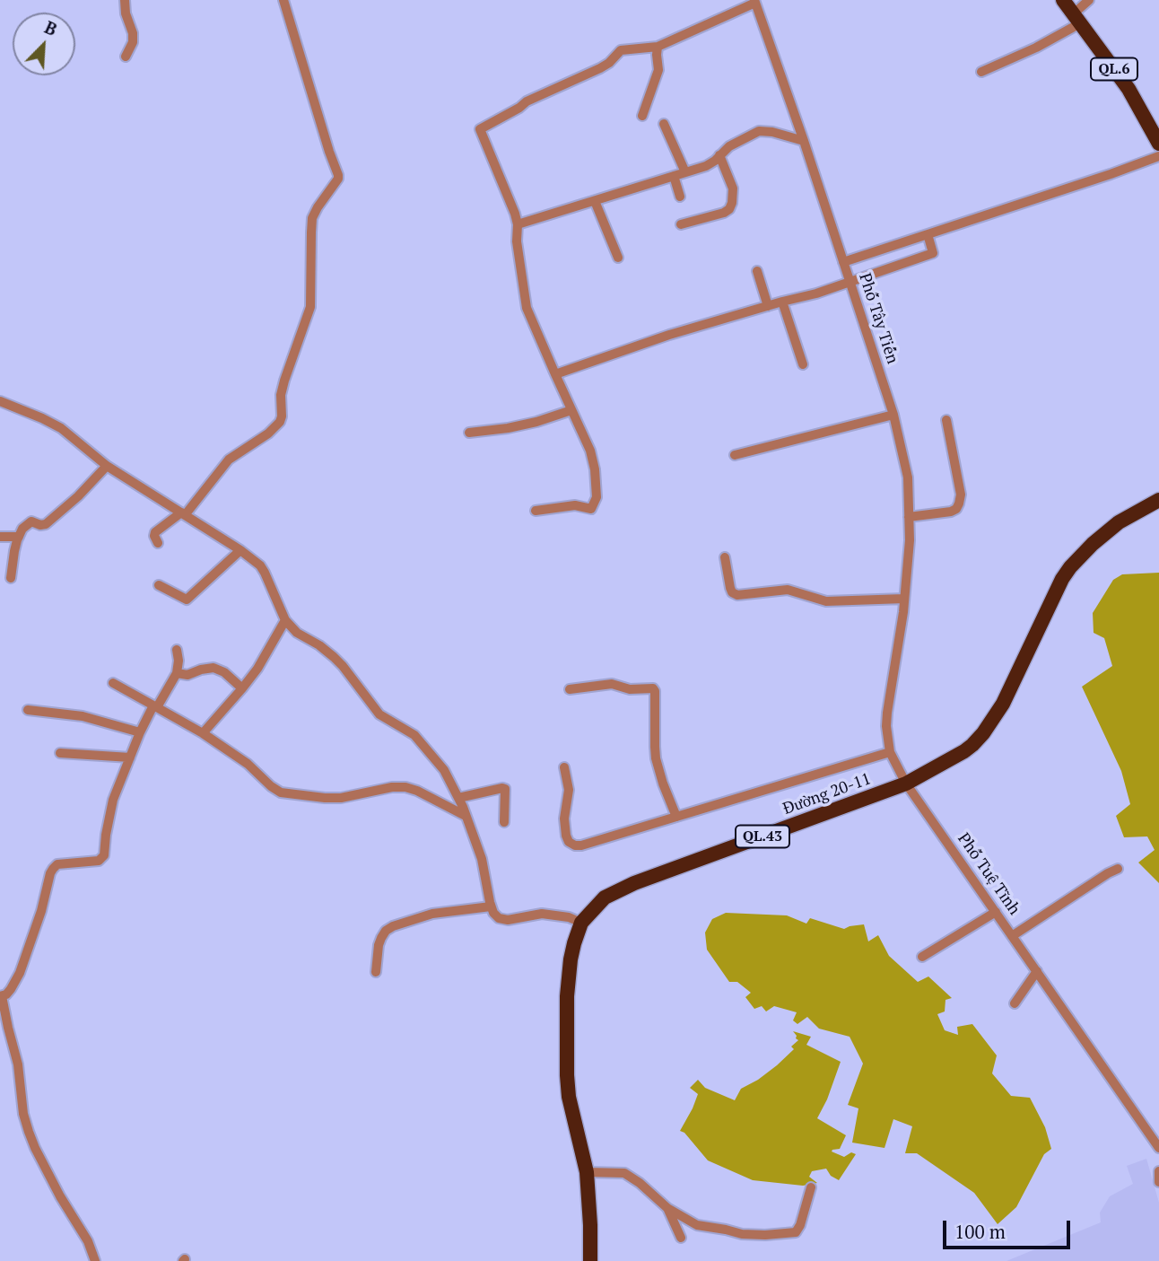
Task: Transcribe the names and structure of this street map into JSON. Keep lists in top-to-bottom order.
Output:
{
  "streets": {
    "highway": ["QL.6", "Đường 20-11", "QL.43"],
    "street": ["Phố Tây Tiến", "Phố Tuệ Tĩnh"]
  },
  "crossings": [
    ["Phố Tây Tiến", "Đường 20-11"],
    ["Phố Tây Tiến", "Phố Tuệ Tĩnh"],
    ["Đường 20-11", "Phố Tuệ Tĩnh"]
  ],
  "scale_bar": "100 m",
  "north": "top right"
}
